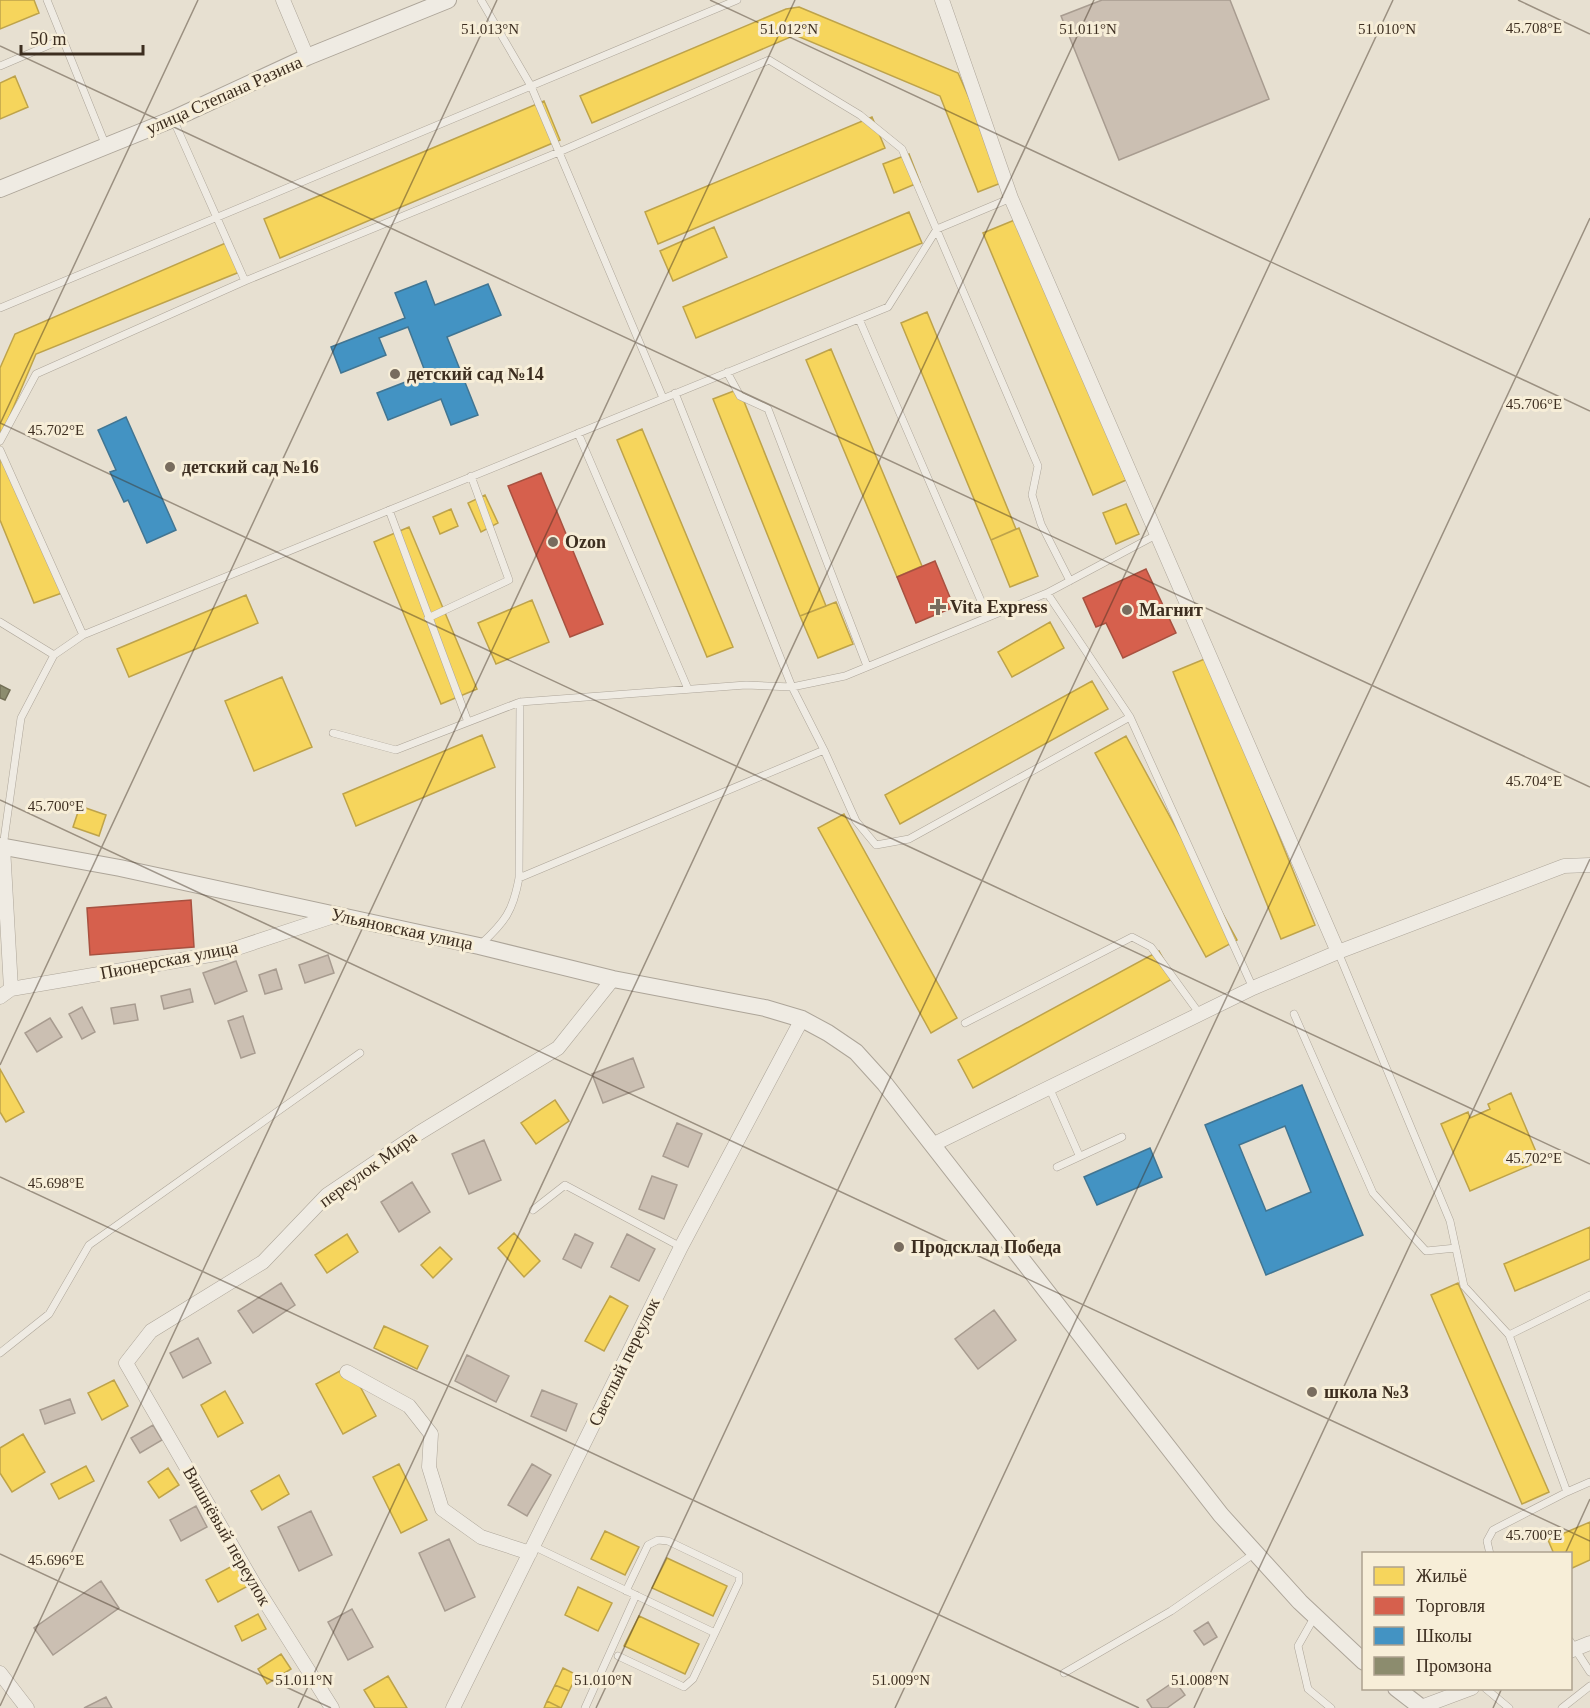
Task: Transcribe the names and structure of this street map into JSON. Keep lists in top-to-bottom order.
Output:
{
  "streets": {
    "street": [
      "улица Степана Разина",
      "Ульяновская улица",
      "Пионерская улица",
      "переулок Мира",
      "Светлый переулок",
      "Вишнёвый переулок"
    ]
  },
  "crossings": [
    ["Ульяновская улица", "Пионерская улица"],
    ["Ульяновская улица", "переулок Мира"],
    ["Ульяновская улица", "Светлый переулок"],
    ["переулок Мира", "Вишнёвый переулок"]
  ],
  "places": {
    "other": [
      "детский сад №14",
      "детский сад №16",
      "Ozon",
      "Магнит",
      "Продсклад Победа",
      "школа №3"
    ],
    "health": ["Vita Express"]
  },
  "legend": [
    "Жильё",
    "Торговля",
    "Школы",
    "Промзона"
  ],
  "scale_bar": "50 m",
  "coordinates": [
    "45.708°E",
    "51.013°N",
    "51.012°N",
    "51.011°N",
    "51.010°N",
    "45.706°E",
    "45.702°E",
    "45.704°E",
    "45.700°E",
    "45.698°E",
    "45.696°E",
    "51.009°N",
    "51.008°N"
  ]
}
